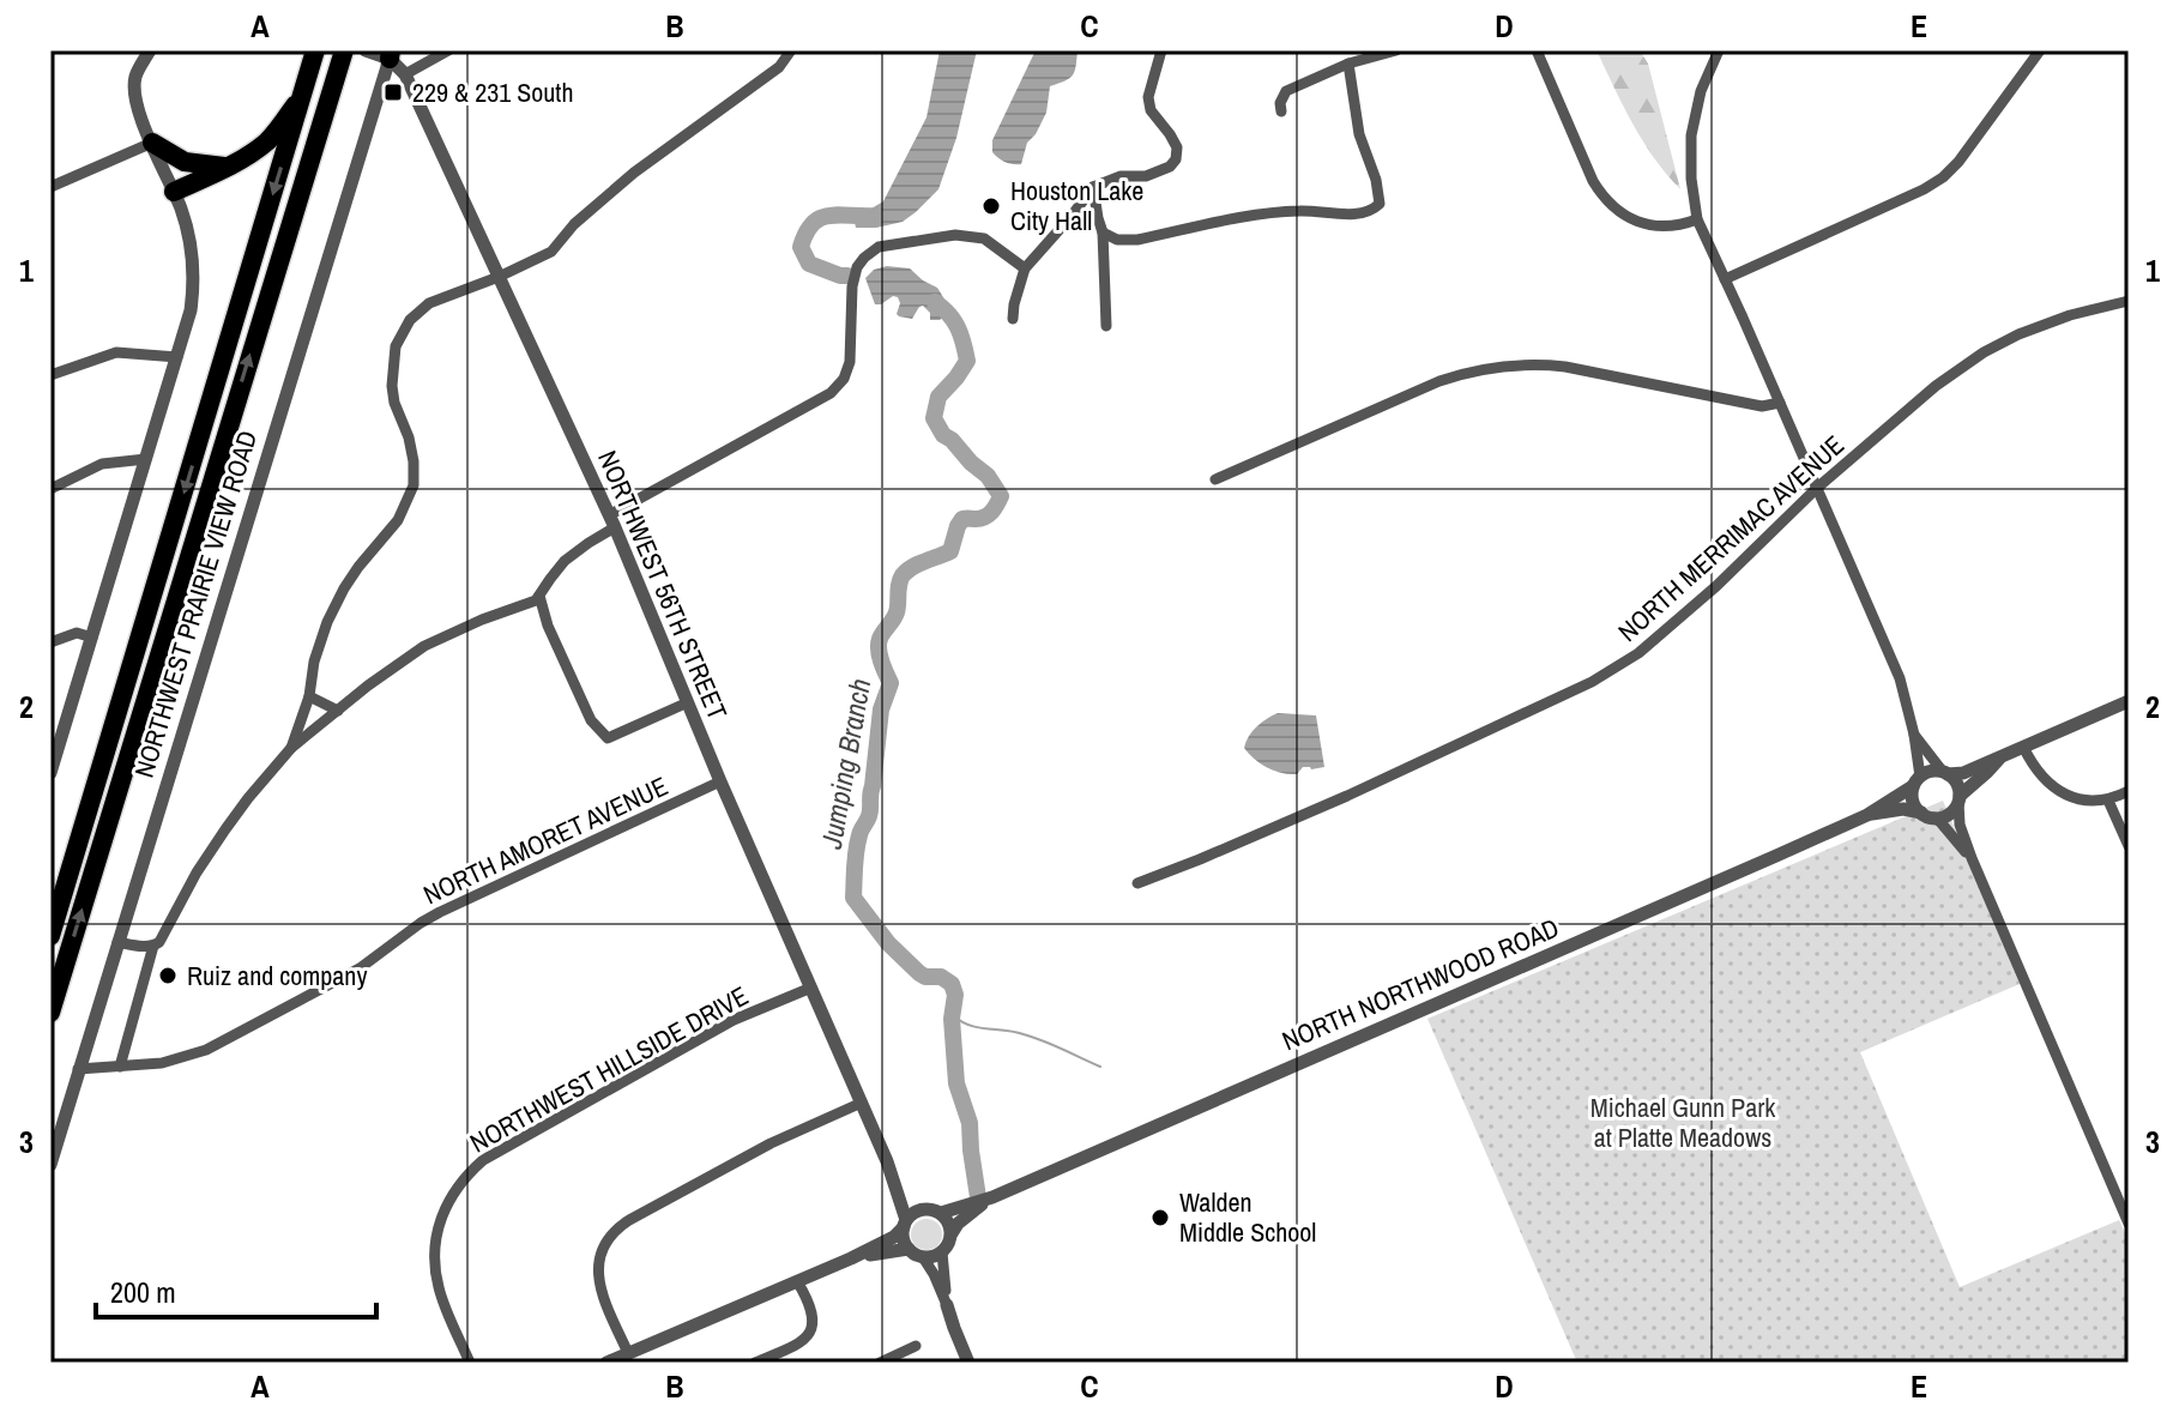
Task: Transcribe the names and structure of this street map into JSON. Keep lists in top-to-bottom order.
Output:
{
  "streets": {
    "street": [
      "NORTH MERRIMAC AVENUE",
      "NORTHWEST 56TH STREET",
      "NORTHWEST PRAIRIE VIEW ROAD",
      "NORTH AMORET AVENUE",
      "NORTH NORTHWOOD ROAD",
      "NORTHWEST HILLSIDE DRIVE"
    ]
  },
  "crossings": [
    ["NORTHWEST 56TH STREET", "NORTHWEST PRAIRIE VIEW ROAD"],
    ["NORTHWEST 56TH STREET", "NORTH AMORET AVENUE"],
    ["NORTHWEST 56TH STREET", "NORTH NORTHWOOD ROAD"],
    ["NORTHWEST 56TH STREET", "NORTHWEST HILLSIDE DRIVE"],
    ["NORTHWEST PRAIRIE VIEW ROAD", "NORTH AMORET AVENUE"]
  ],
  "water": ["Jumping Branch"],
  "parks": ["Michael Gunn Park at Platte Meadows"],
  "places": {
    "transit": ["229 & 231 South"],
    "other": ["Houston Lake City Hall", "Ruiz and company", "Walden Middle School"]
  },
  "scale_bar": "200 m",
  "grid": {
    "columns": [
      "A",
      "B",
      "C",
      "D",
      "E"
    ],
    "rows": ["1", "2", "3"]
  }
}
